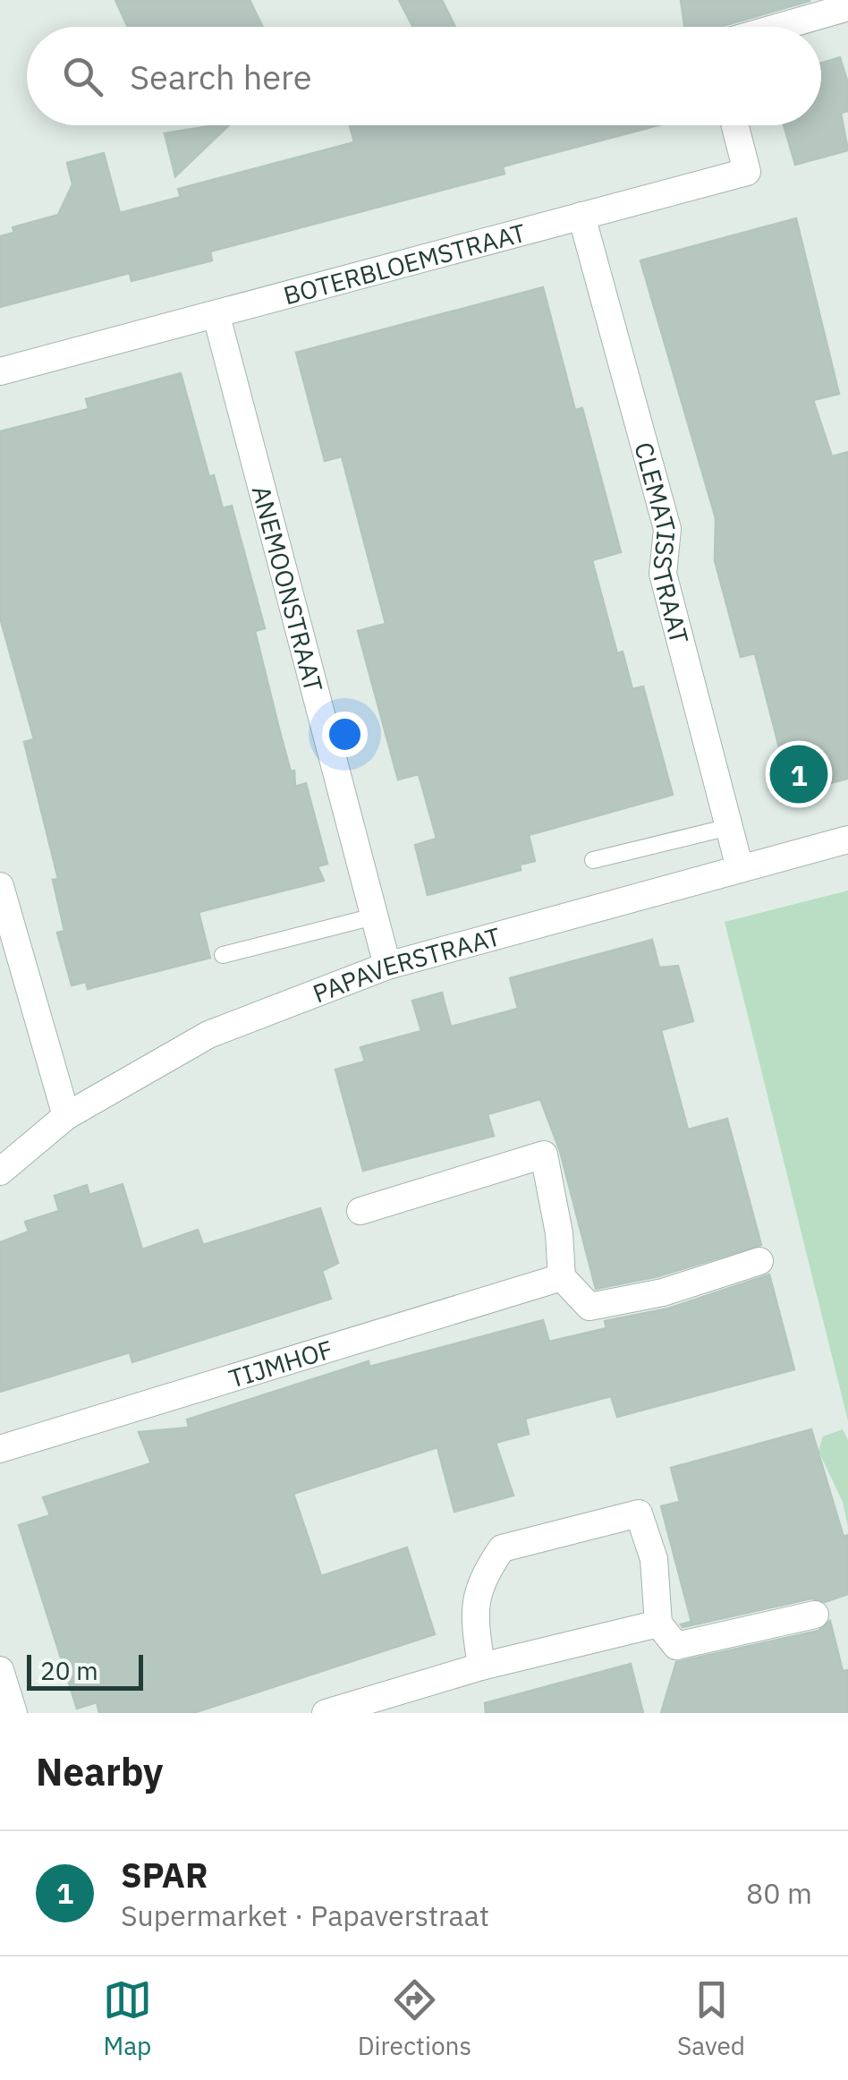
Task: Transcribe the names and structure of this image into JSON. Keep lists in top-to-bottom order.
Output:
{
  "streets": {
    "street": [
      "BOTERBLOEMSTRAAT",
      "CLEMATISSTRAAT",
      "ANEMOONSTRAAT",
      "PAPAVERSTRAAT",
      "TIJMHOF"
    ]
  },
  "crossings": [
    ["BOTERBLOEMSTRAAT", "CLEMATISSTRAAT"],
    ["BOTERBLOEMSTRAAT", "ANEMOONSTRAAT"],
    ["CLEMATISSTRAAT", "PAPAVERSTRAAT"],
    ["ANEMOONSTRAAT", "PAPAVERSTRAAT"]
  ],
  "scale_bar": "20 m",
  "page": {
    "search": "Search here",
    "pins": "1",
    "scale": "20 m",
    "heading": "Nearby",
    "list": [
      {
        "mark": "1",
        "name": "SPAR",
        "note": "Supermarket · Papaverstraat",
        "value": "80 m"
      }
    ],
    "nav": ["Map", "Directions", "Saved"]
  }
}
